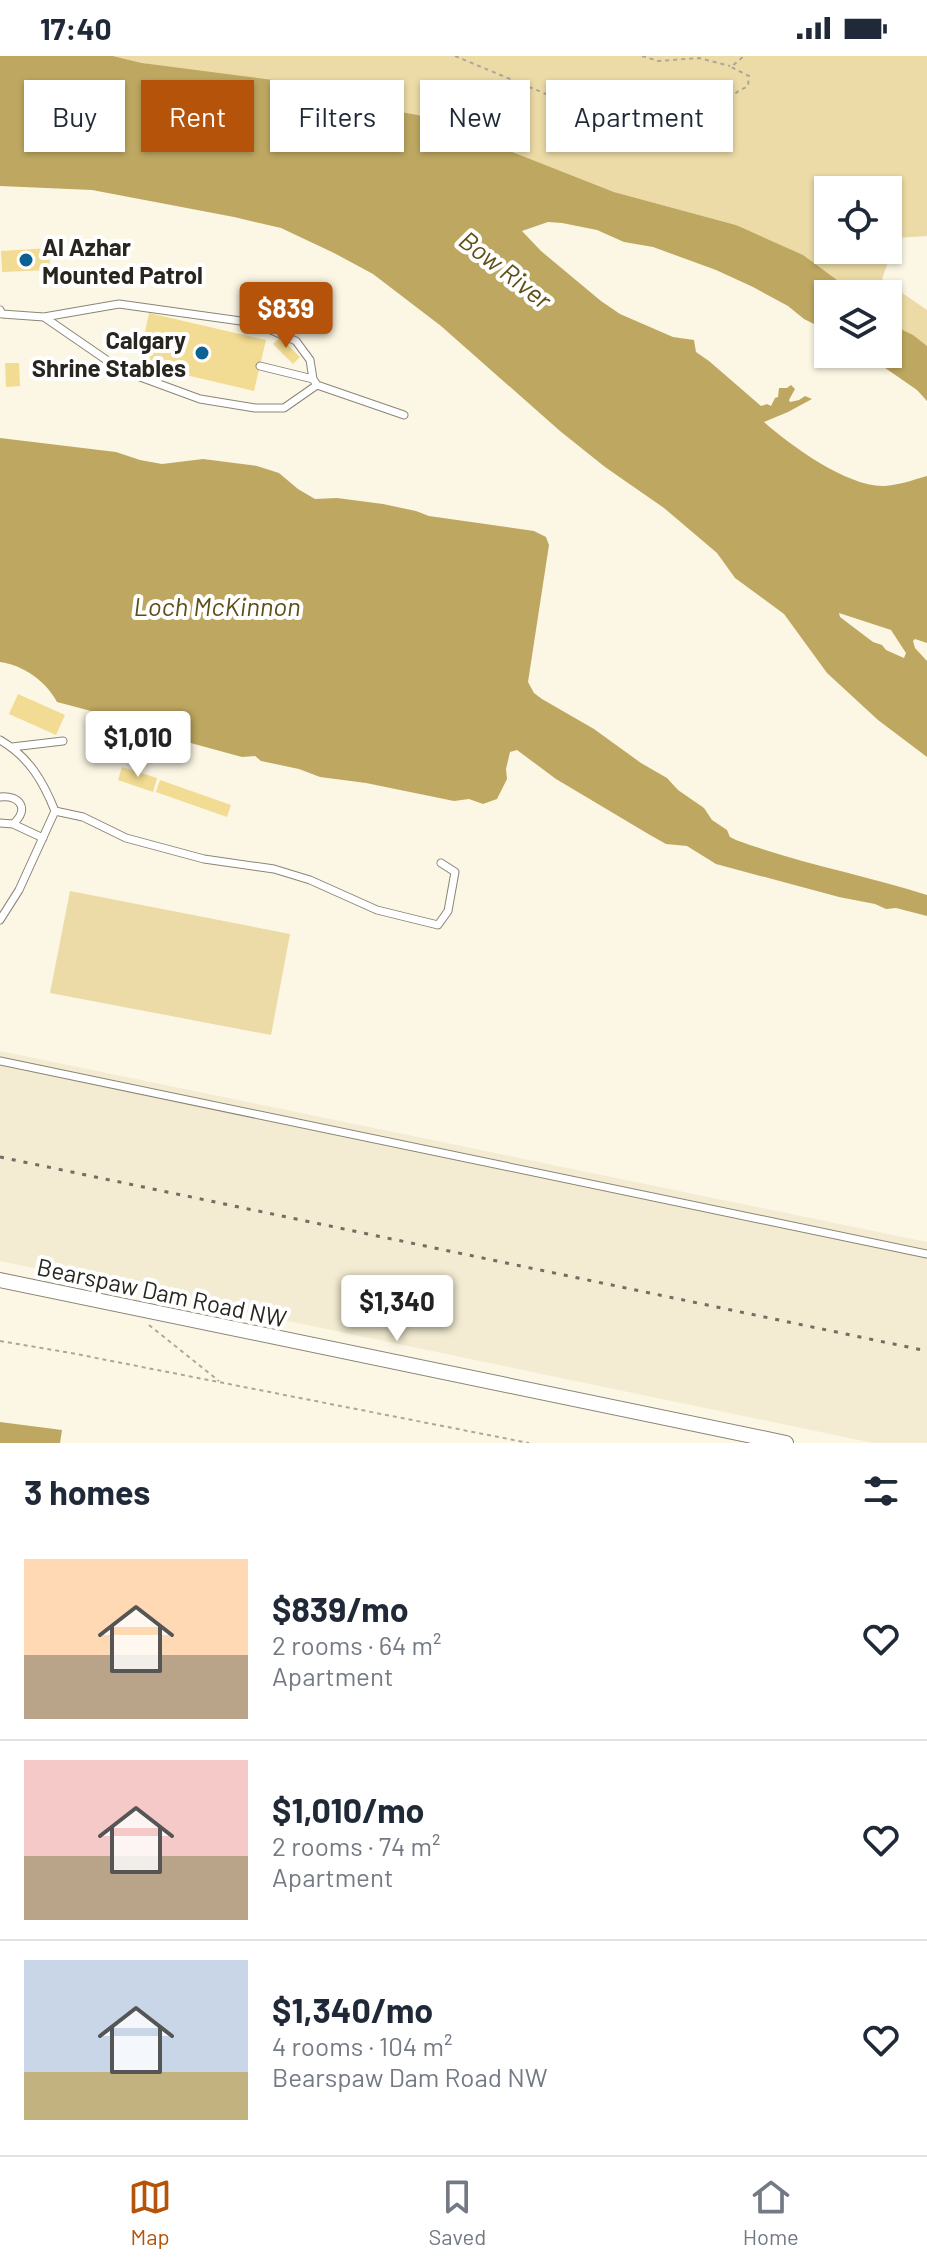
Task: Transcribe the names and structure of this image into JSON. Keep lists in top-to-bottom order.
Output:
{
  "streets": {
    "street": ["Bearspaw Dam Road NW"]
  },
  "water": ["Bow River", "Loch McKinnon"],
  "places": ["Al Azhar Mounted Patrol", "Calgary Shrine Stables"],
  "page": {
    "status": "17:40",
    "chip": [
      "Buy",
      "Rent",
      "Filters",
      "New",
      "Apartment"
    ],
    "price": ["$839", "$1,010", "$1,340"],
    "heading": "3 homes",
    "list": [
      {
        "name": "$839/mo",
        "note": "2 rooms · 64 m² · Apartment"
      },
      {
        "name": "$1,010/mo",
        "note": "2 rooms · 74 m² · Apartment"
      },
      {
        "name": "$1,340/mo",
        "note": "4 rooms · 104 m² · Bearspaw Dam Road NW"
      }
    ],
    "tabs": ["Map", "Saved", "Home"]
  }
}
